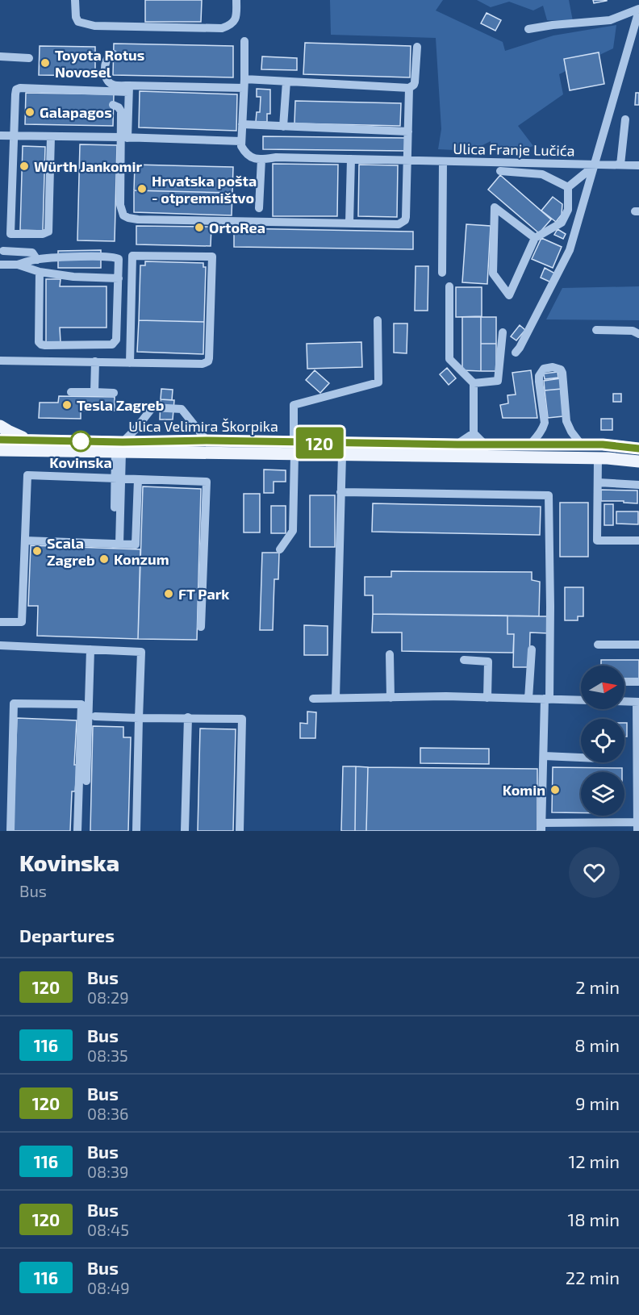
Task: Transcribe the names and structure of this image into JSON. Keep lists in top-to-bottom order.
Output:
{
  "streets": {
    "main road": ["Ulica Velimira Škorpika"],
    "street": ["Ulica Franje Lučića"]
  },
  "places": [
    "Toyota Rotus Novosel",
    "Galapagos",
    "Würth Jankomir",
    "Hrvatska pošta - otpremništvo",
    "OrtoRea",
    "Tesla Zagreb",
    "Kovinska",
    "Scala Zagreb",
    "Konzum",
    "FT Park",
    "Komin"
  ],
  "lines": ["bus line 120"],
  "north": "right",
  "page": {
    "on_map": "120",
    "heading": [
      ["Kovinska", "Bus"],
      "Departures"
    ],
    "list": [
      {
        "mark": "120",
        "name": "Bus",
        "note": "08:29",
        "value": "2 min"
      },
      {
        "mark": "116",
        "name": "Bus",
        "note": "08:35",
        "value": "8 min"
      },
      {
        "mark": "120",
        "name": "Bus",
        "note": "08:36",
        "value": "9 min"
      },
      {
        "mark": "116",
        "name": "Bus",
        "note": "08:39",
        "value": "12 min"
      },
      {
        "mark": "120",
        "name": "Bus",
        "note": "08:45",
        "value": "18 min"
      },
      {
        "mark": "116",
        "name": "Bus",
        "note": "08:49",
        "value": "22 min"
      }
    ]
  }
}
